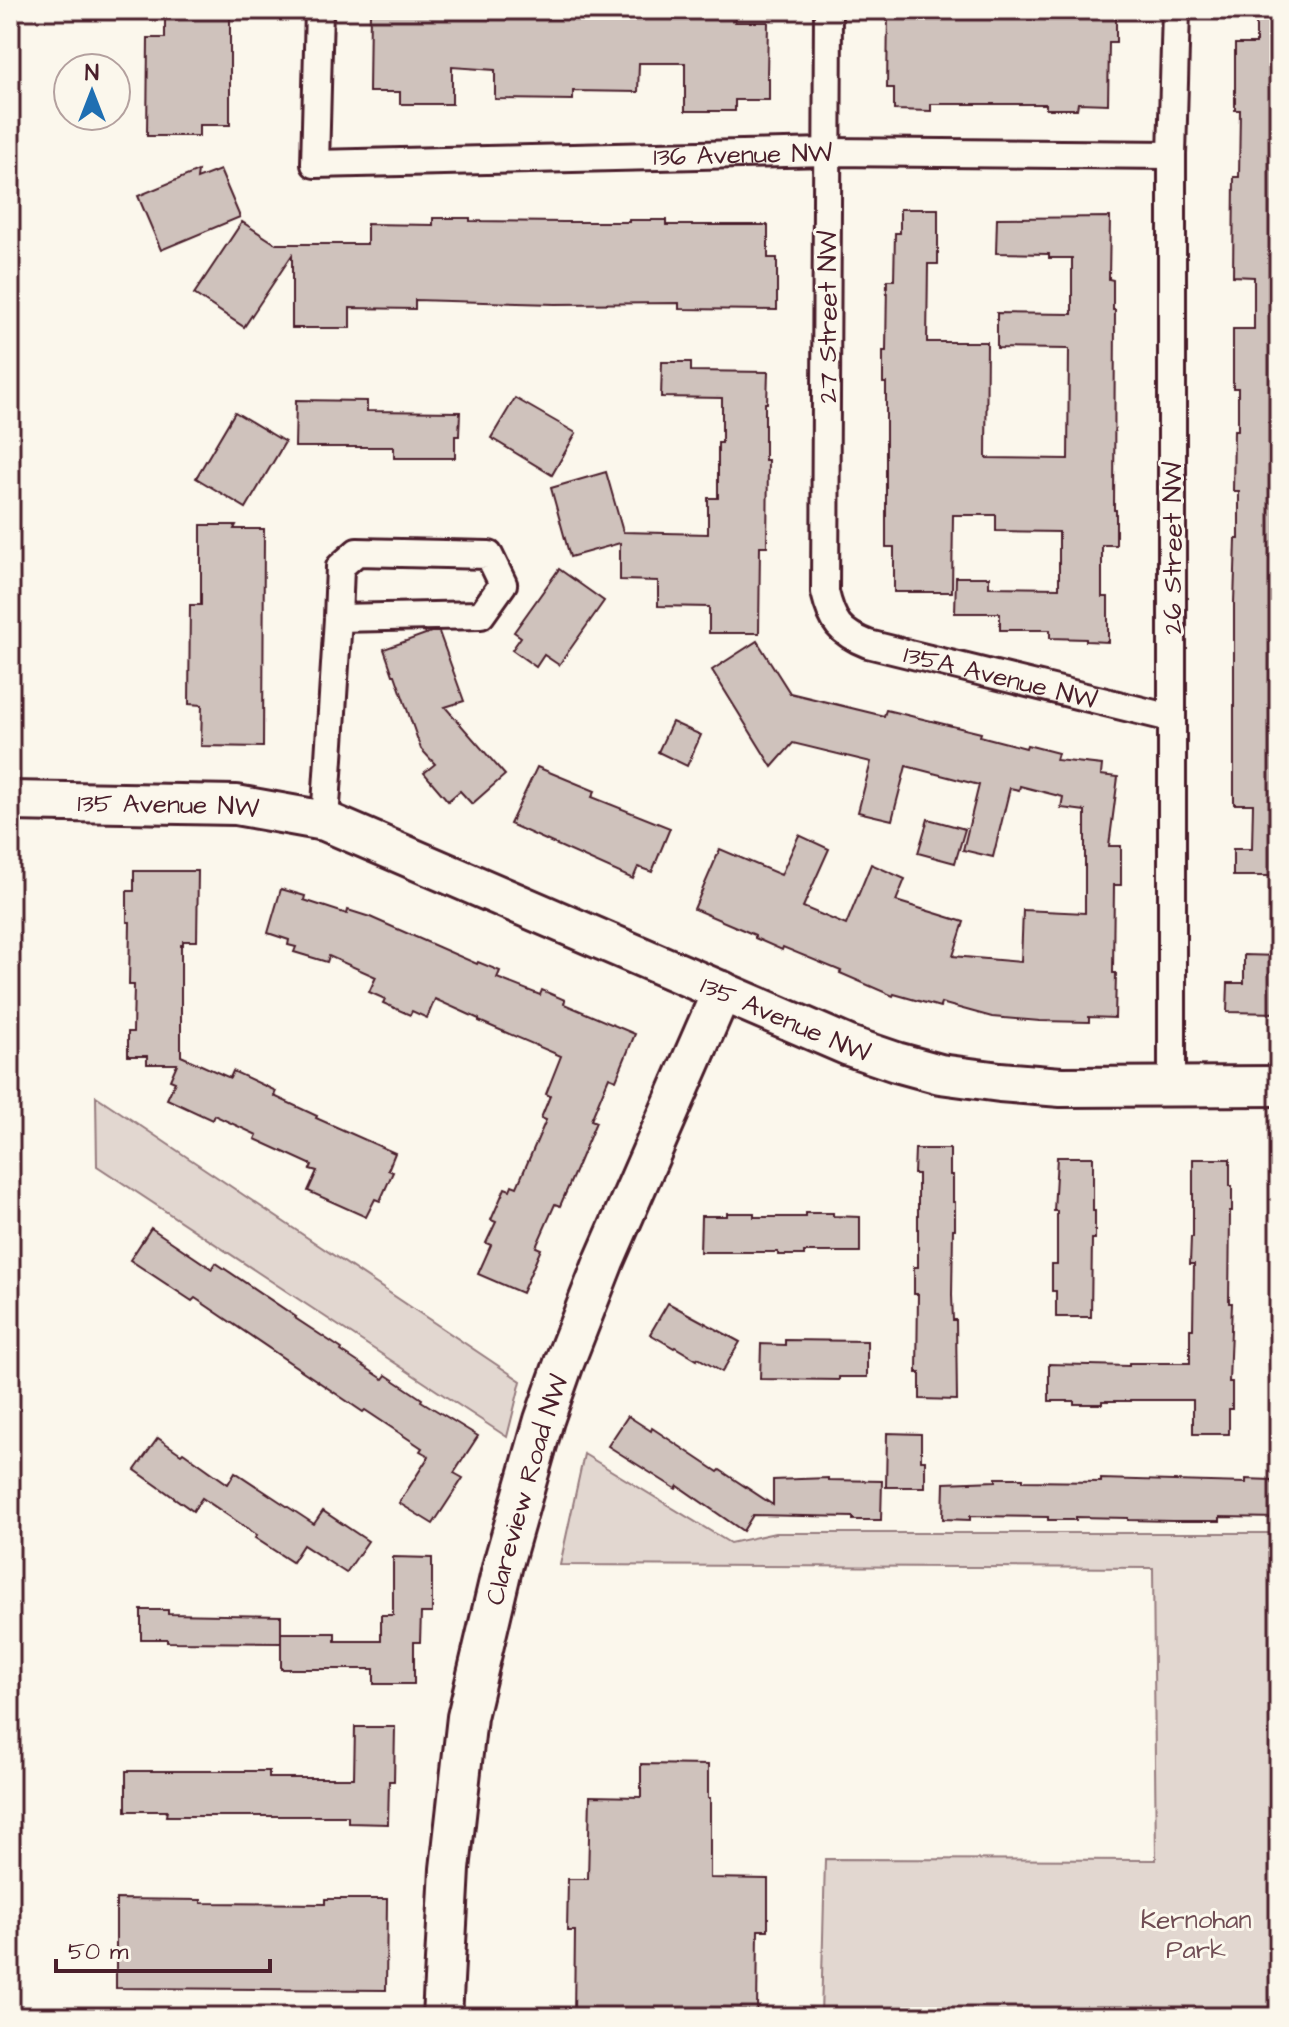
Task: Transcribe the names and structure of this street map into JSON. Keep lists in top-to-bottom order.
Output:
{
  "streets": {
    "street": [
      "136 Avenue NW",
      "27 Street NW",
      "26 Street NW",
      "135A Avenue NW",
      "135 Avenue NW",
      "Clareview Road NW"
    ]
  },
  "crossings": [
    ["136 Avenue NW", "27 Street NW"],
    ["136 Avenue NW", "26 Street NW"],
    ["27 Street NW", "135A Avenue NW"],
    ["26 Street NW", "135A Avenue NW"],
    ["26 Street NW", "135 Avenue NW"],
    ["135 Avenue NW", "Clareview Road NW"]
  ],
  "parks": ["Kernohan Park"],
  "scale_bar": "50 m",
  "north": "top"
}
